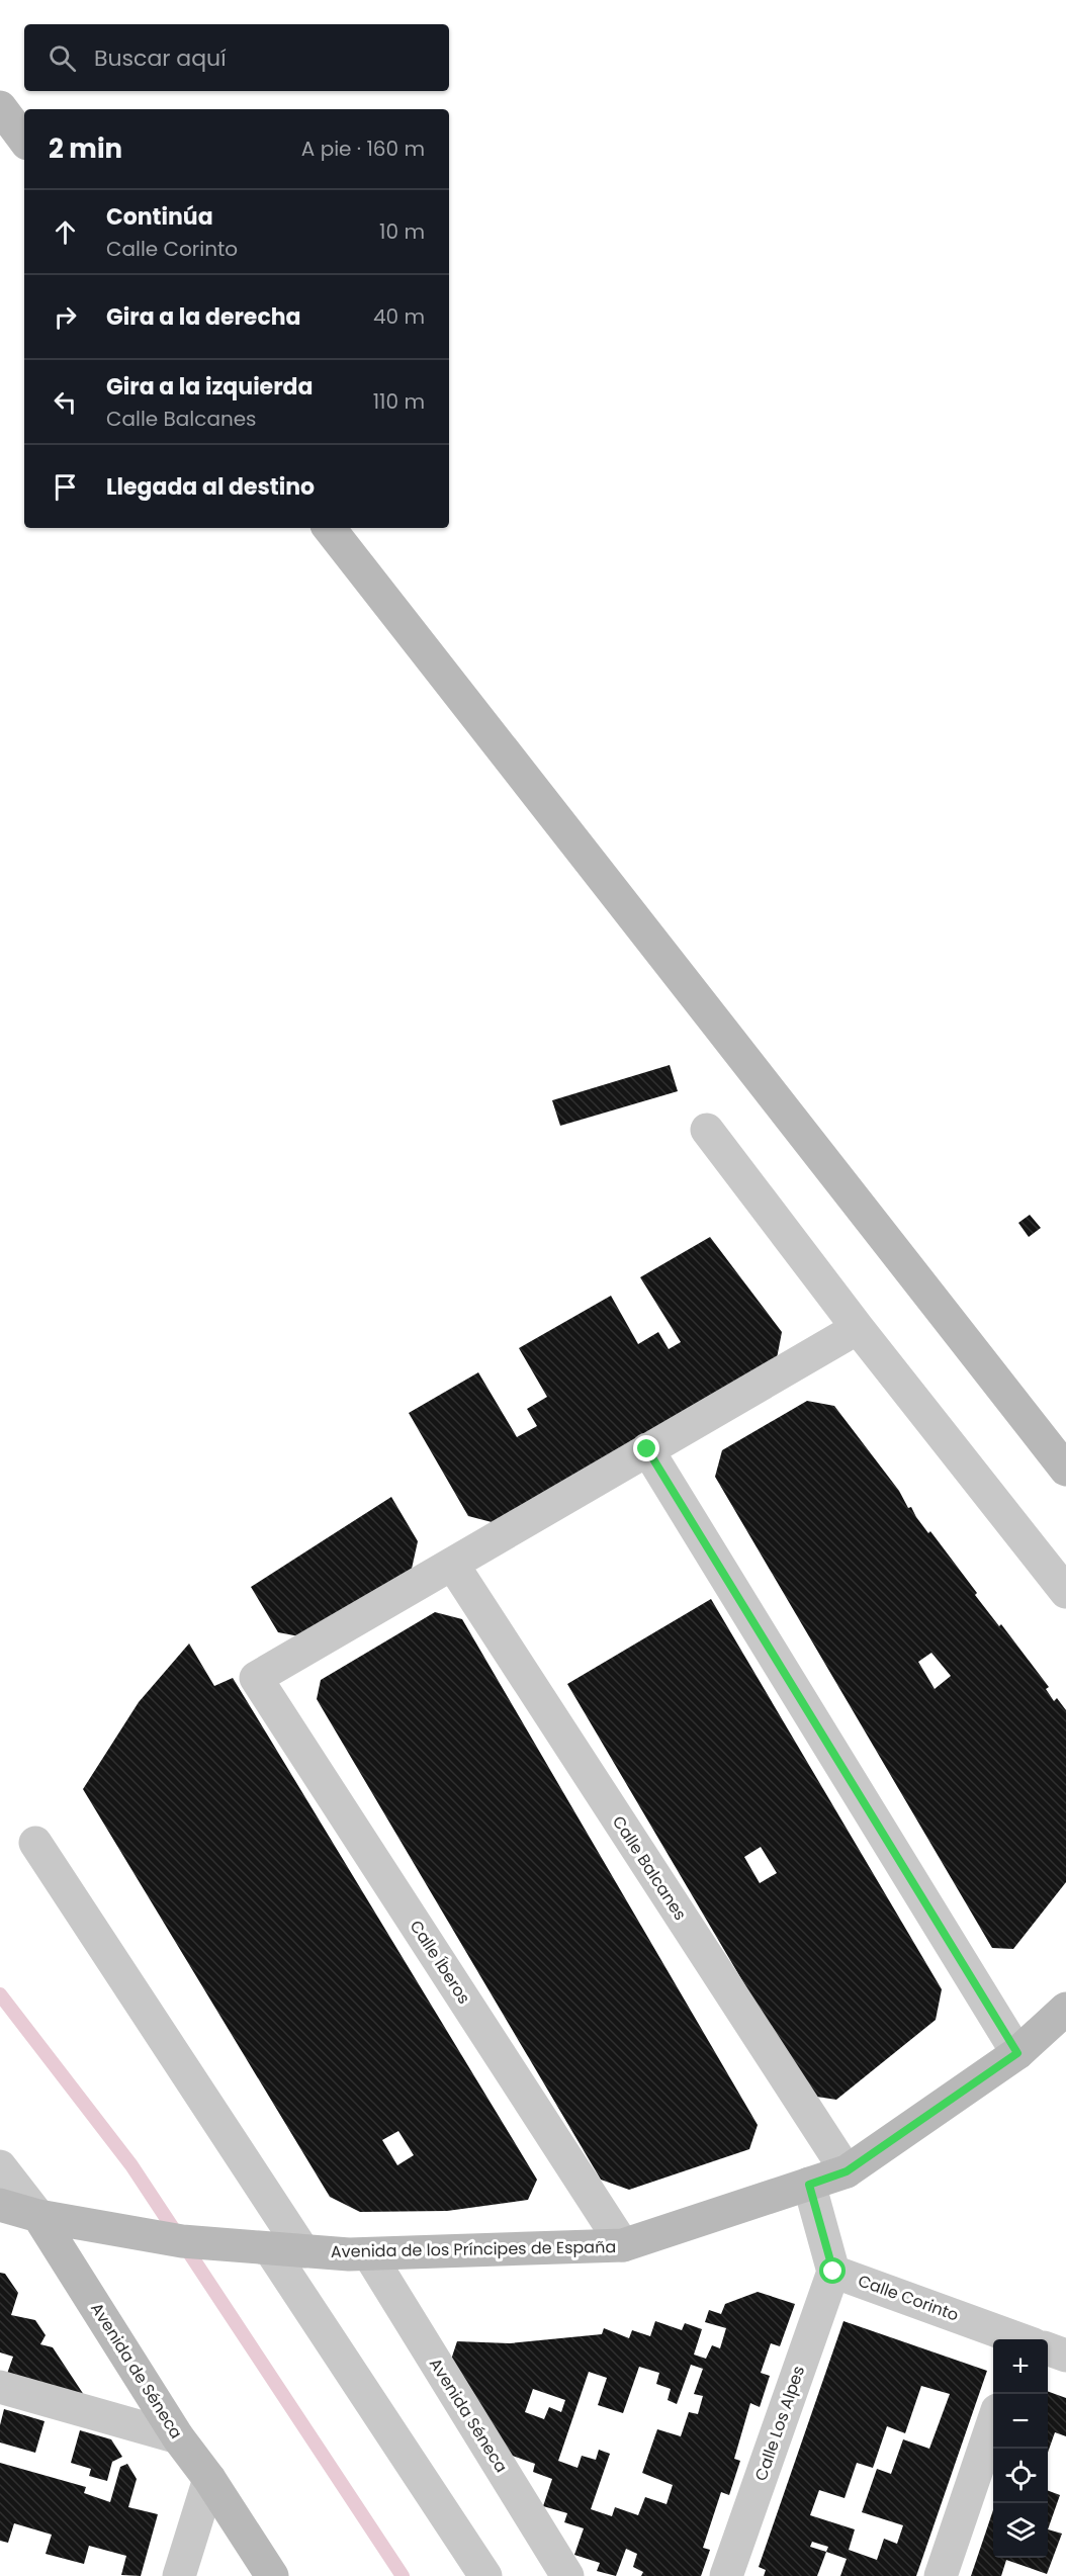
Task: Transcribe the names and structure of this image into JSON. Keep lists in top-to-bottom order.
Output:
{
  "streets": {
    "street": [
      "Calle Balcanes",
      "Calle Íberos",
      "Avenida de los Príncipes de España",
      "Calle Corinto",
      "Avenida de Séneca",
      "Avenida Séneca",
      "Calle Los Alpes"
    ]
  },
  "crossings": [
    ["Calle Balcanes", "Calle Íberos"],
    ["Calle Balcanes", "Avenida de los Príncipes de España"],
    ["Calle Íberos", "Avenida de los Príncipes de España"],
    ["Avenida de los Príncipes de España", "Avenida de Séneca"],
    ["Avenida de los Príncipes de España", "Avenida Séneca"],
    ["Calle Corinto", "Calle Los Alpes"]
  ],
  "page": {
    "search": "Buscar aquí",
    "heading": ["2 min", "A pie · 160 m"],
    "list": [
      ["Continúa", "Calle Corinto", "10 m"],
      ["Gira a la derecha", "40 m"],
      ["Gira a la izquierda", "Calle Balcanes", "110 m"],
      "Llegada al destino"
    ],
    "map_buttons": ["+", "−"]
  }
}
